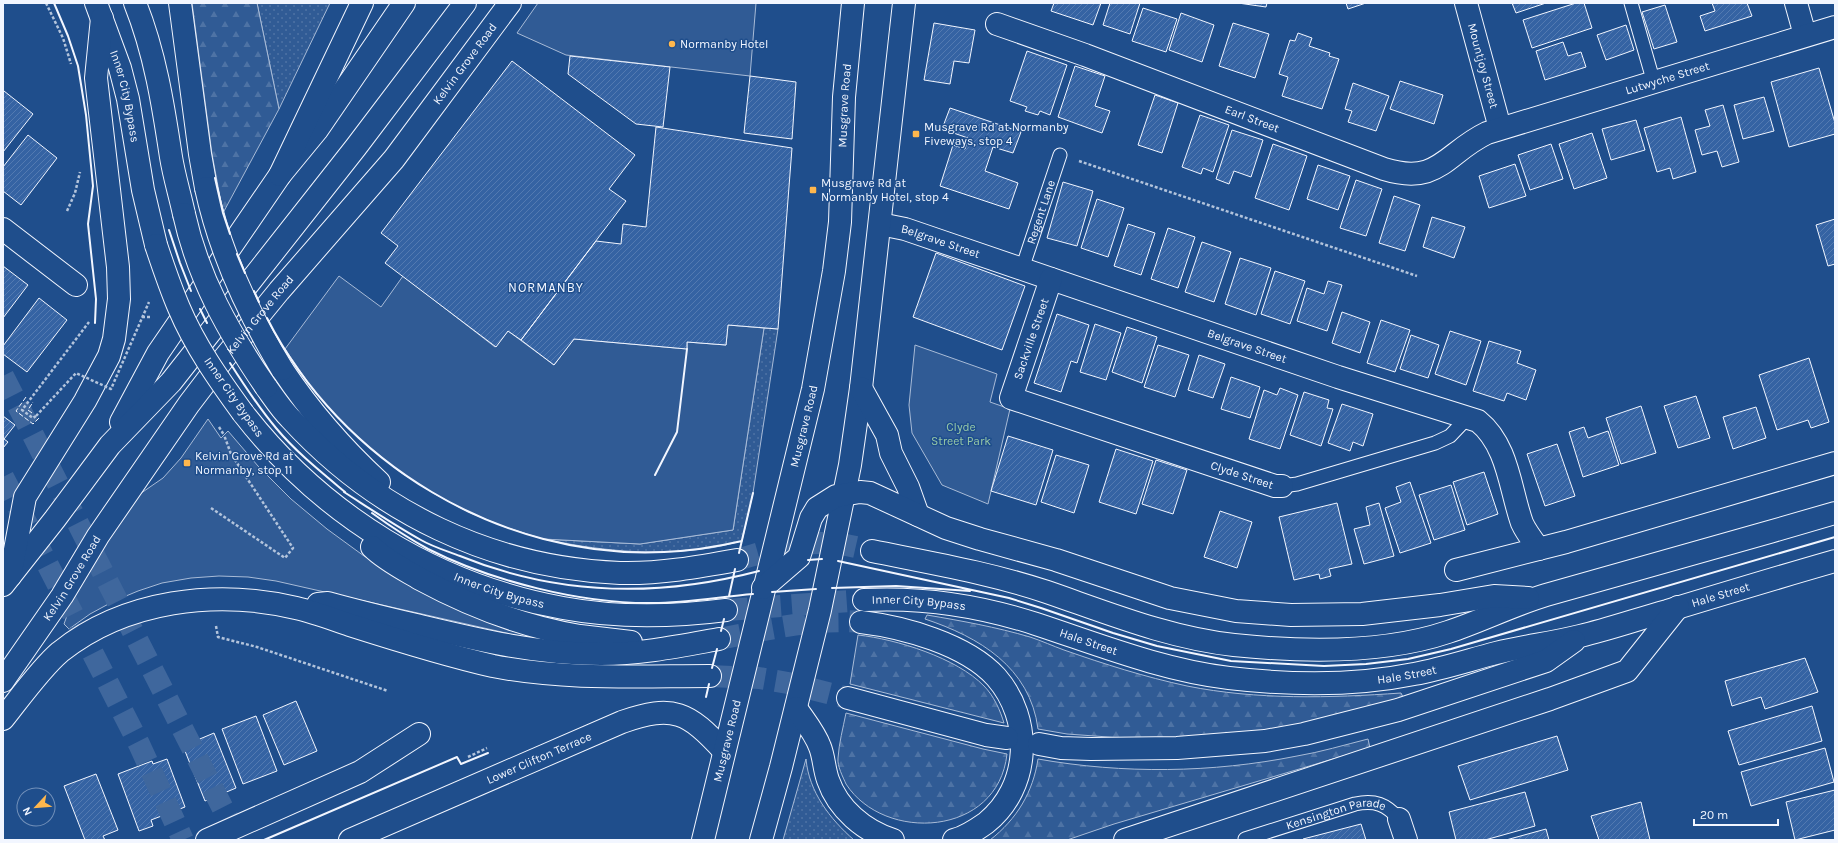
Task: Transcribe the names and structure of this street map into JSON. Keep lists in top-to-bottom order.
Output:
{
  "streets": {
    "main road": [
      "Kelvin Grove Road",
      "Mountjoy Street",
      "Lutwyche Street",
      "Inner City Bypass",
      "Musgrave Road",
      "Earl Street",
      "Belgrave Street",
      "Sackville Street",
      "Clyde Street",
      "Hale Street",
      "Lower Clifton Terrace"
    ],
    "lane": ["Regent Lane", "Kensington Parade"]
  },
  "crossings": [
    ["Mountjoy Street", "Lutwyche Street"],
    ["Mountjoy Street", "Earl Street"],
    ["Lutwyche Street", "Earl Street"],
    ["Inner City Bypass", "Hale Street"],
    ["Musgrave Road", "Lower Clifton Terrace"],
    ["Regent Lane", "Belgrave Street"],
    ["Belgrave Street", "Sackville Street"],
    ["Belgrave Street", "Clyde Street"],
    ["Sackville Street", "Clyde Street"]
  ],
  "districts": ["NORMANBY"],
  "parks": ["Clyde Street Park"],
  "places": {
    "other": ["Normanby Hotel"],
    "transit": ["Musgrave Rd at Normanby Fiveways, stop 4", "Musgrave Rd at Normanby Hotel, stop 4", "Kelvin Grove Rd at Normanby, stop 11"]
  },
  "scale_bar": "20 m",
  "north": "bottom left"
}
